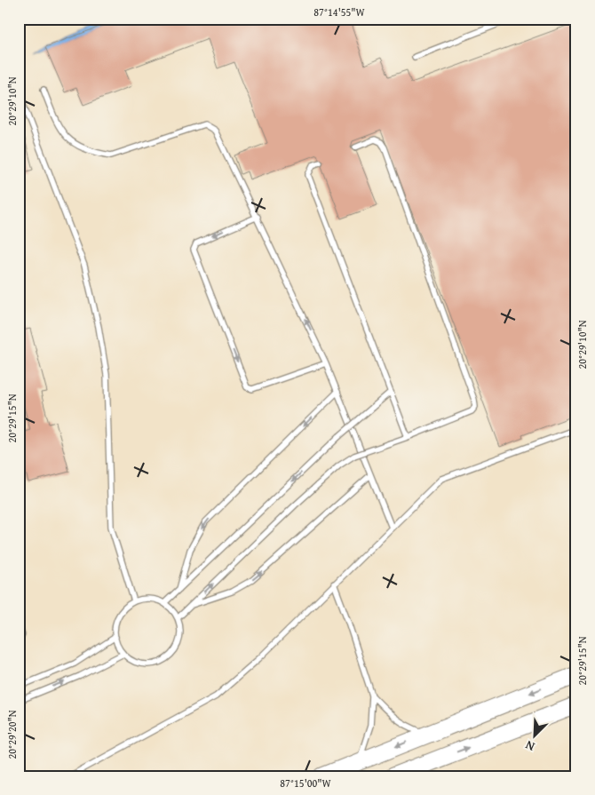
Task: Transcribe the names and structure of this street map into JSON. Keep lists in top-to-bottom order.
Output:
{
  "north": "bottom left",
  "coordinates": [
    "87°14'55\"W",
    "20°29'10\"N",
    "20°29'15\"N",
    "20°29'20\"N",
    "87°15'00\"W"
  ]
}
